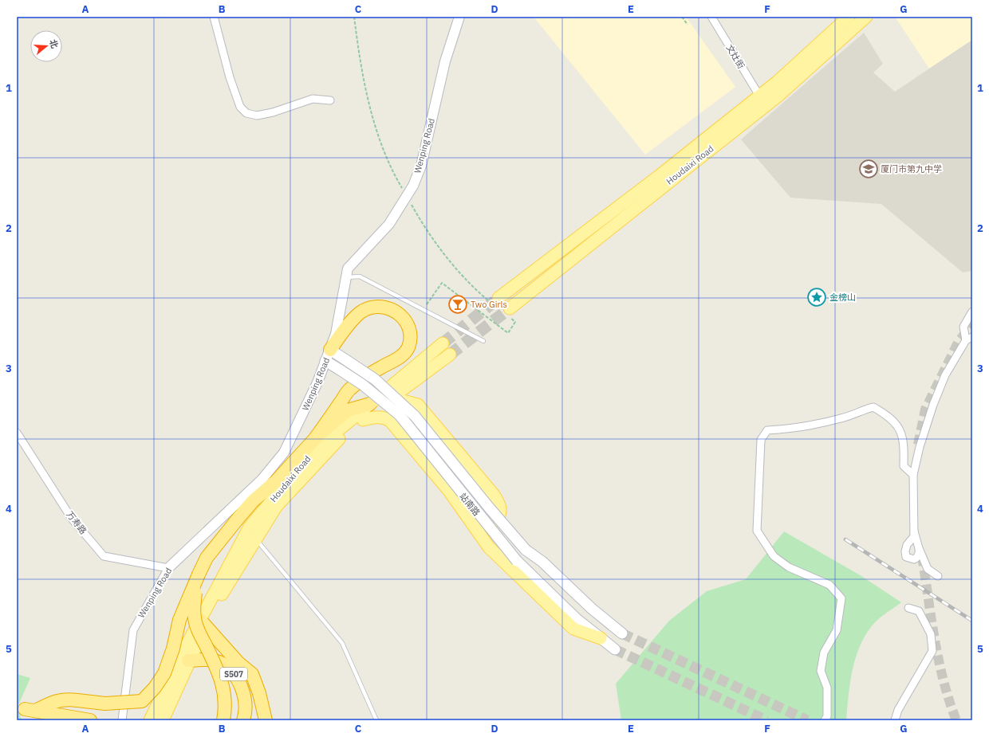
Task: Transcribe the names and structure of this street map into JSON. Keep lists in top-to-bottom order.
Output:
{
  "streets": {
    "highway": ["S507"],
    "main road": ["Houdaixi Road", "站南路"],
    "street": ["文灶街", "Wenping Road", "万寿路"]
  },
  "crossings": [
    ["文灶街", "Houdaixi Road"],
    ["Wenping Road", "站南路"],
    ["Wenping Road", "万寿路"]
  ],
  "places": {
    "school or university": ["厦门市第九中学"],
    "place": ["金榜山"],
    "bar": ["Two Girls"]
  },
  "north": "right",
  "grid": {
    "columns": [
      "A",
      "B",
      "C",
      "D",
      "E",
      "F",
      "G"
    ],
    "rows": [
      "1",
      "2",
      "3",
      "4",
      "5"
    ]
  }
}
